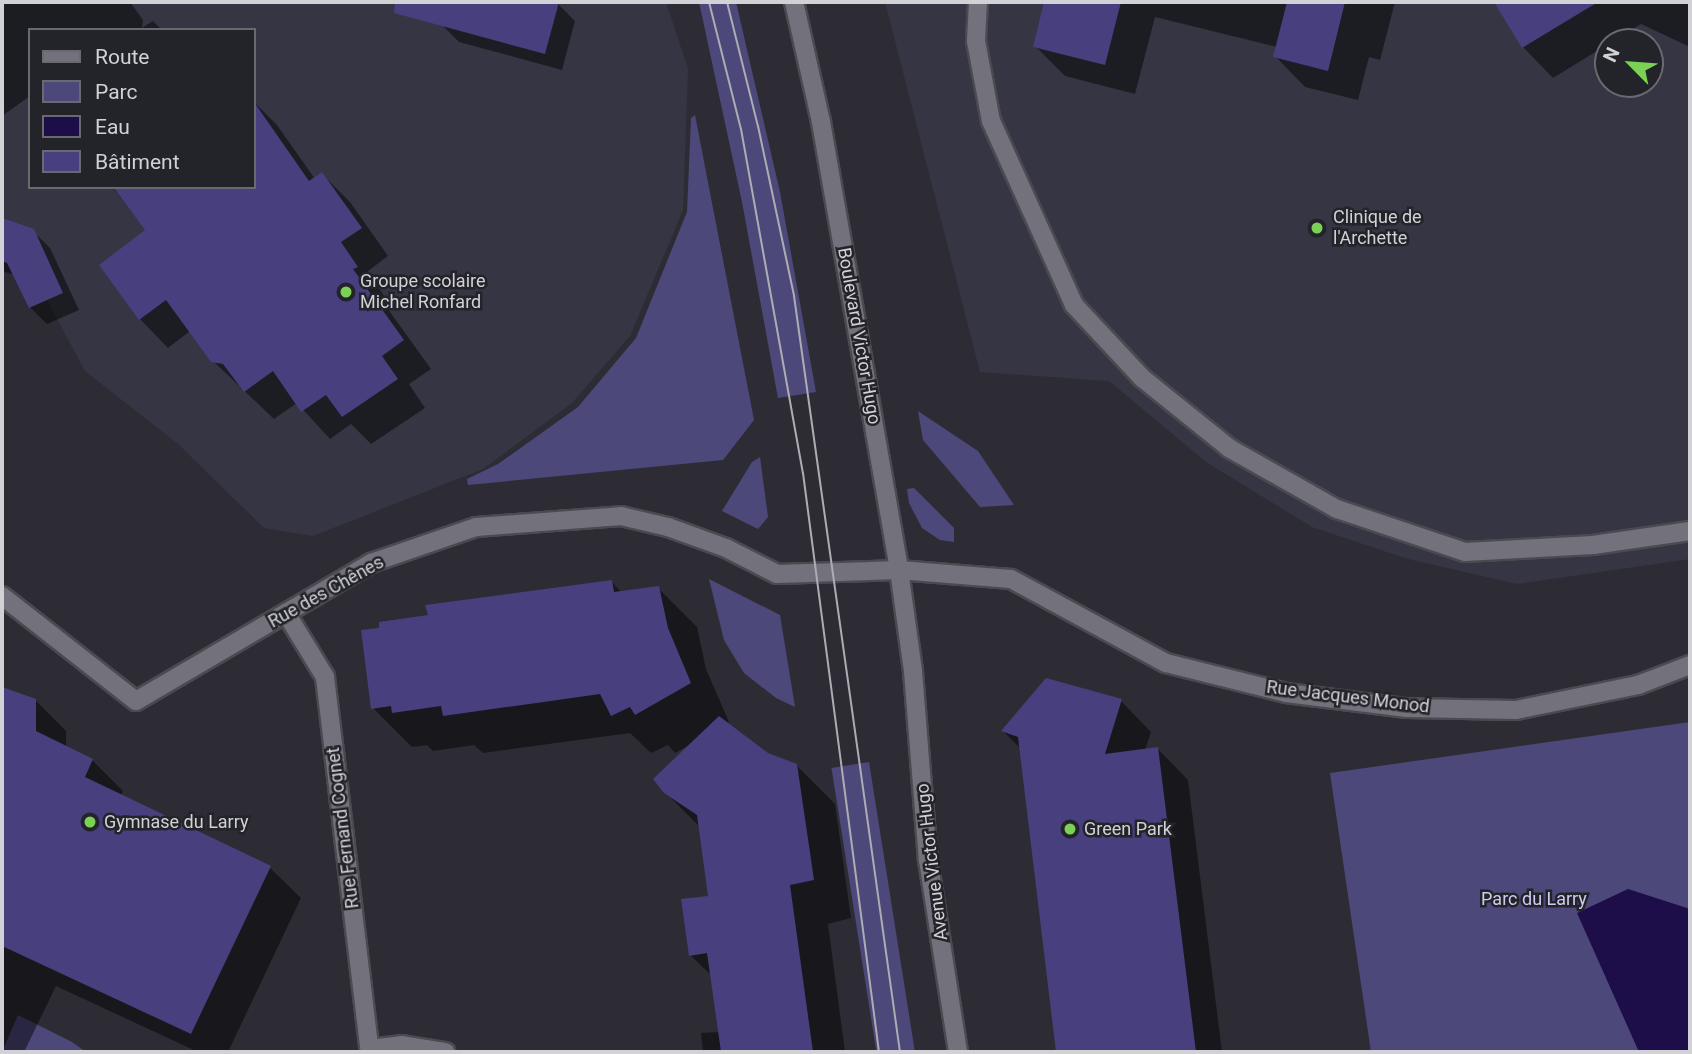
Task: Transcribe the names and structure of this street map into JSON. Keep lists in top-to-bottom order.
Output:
{
  "streets": {
    "street": [
      "Boulevard Victor Hugo",
      "Rue des Chênes",
      "Rue Jacques Monod",
      "Rue Fernand Cognet",
      "Avenue Victor Hugo"
    ]
  },
  "crossings": [
    ["Boulevard Victor Hugo", "Rue des Chênes"],
    ["Boulevard Victor Hugo", "Rue Jacques Monod"],
    ["Boulevard Victor Hugo", "Avenue Victor Hugo"],
    ["Rue des Chênes", "Rue Jacques Monod"],
    ["Rue des Chênes", "Rue Fernand Cognet"]
  ],
  "parks": ["Parc du Larry"],
  "places": [
    "Clinique de l'Archette",
    "Groupe scolaire Michel Ronfard",
    "Gymnase du Larry",
    "Green Park"
  ],
  "legend": [
    "Route",
    "Parc",
    "Eau",
    "Bâtiment"
  ],
  "north": "top left"
}
